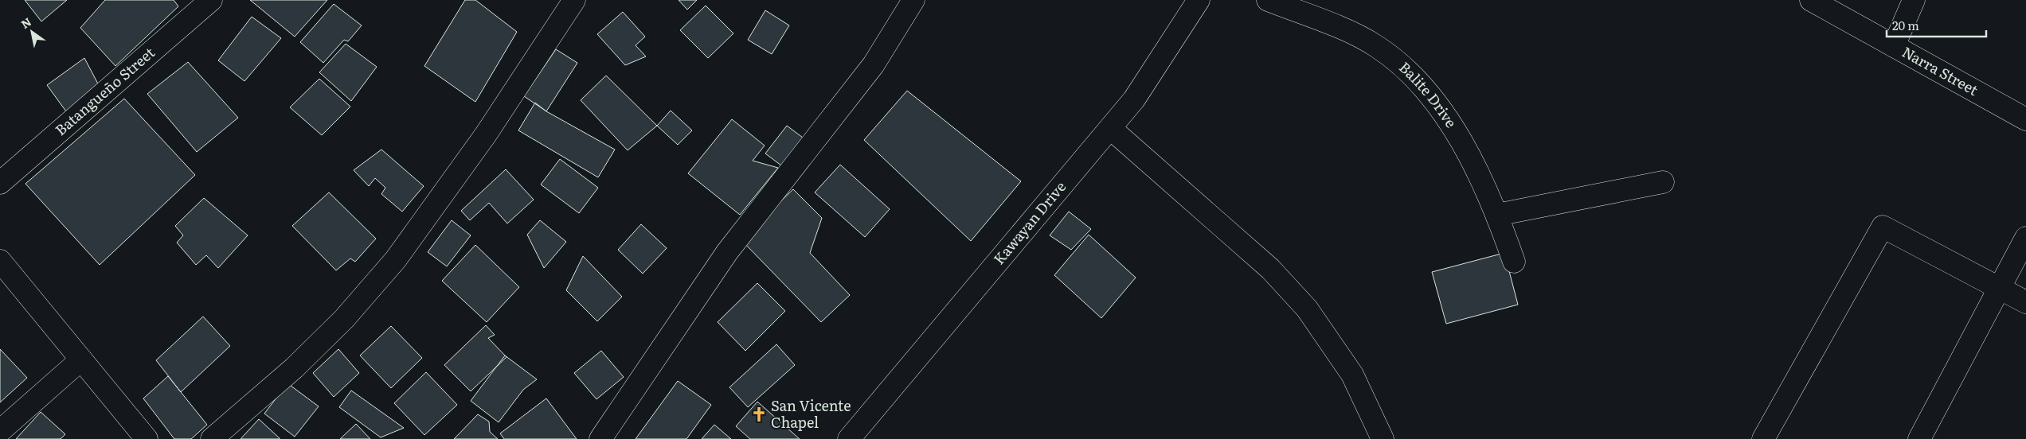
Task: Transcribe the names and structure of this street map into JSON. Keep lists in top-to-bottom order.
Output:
{
  "streets": {
    "street": [
      "Narra Street",
      "Batangueño Street",
      "Balite Drive",
      "Kawayan Drive"
    ]
  },
  "places": {
    "church": ["San Vicente Chapel"]
  },
  "scale_bar": "20 m",
  "north": "top left"
}
